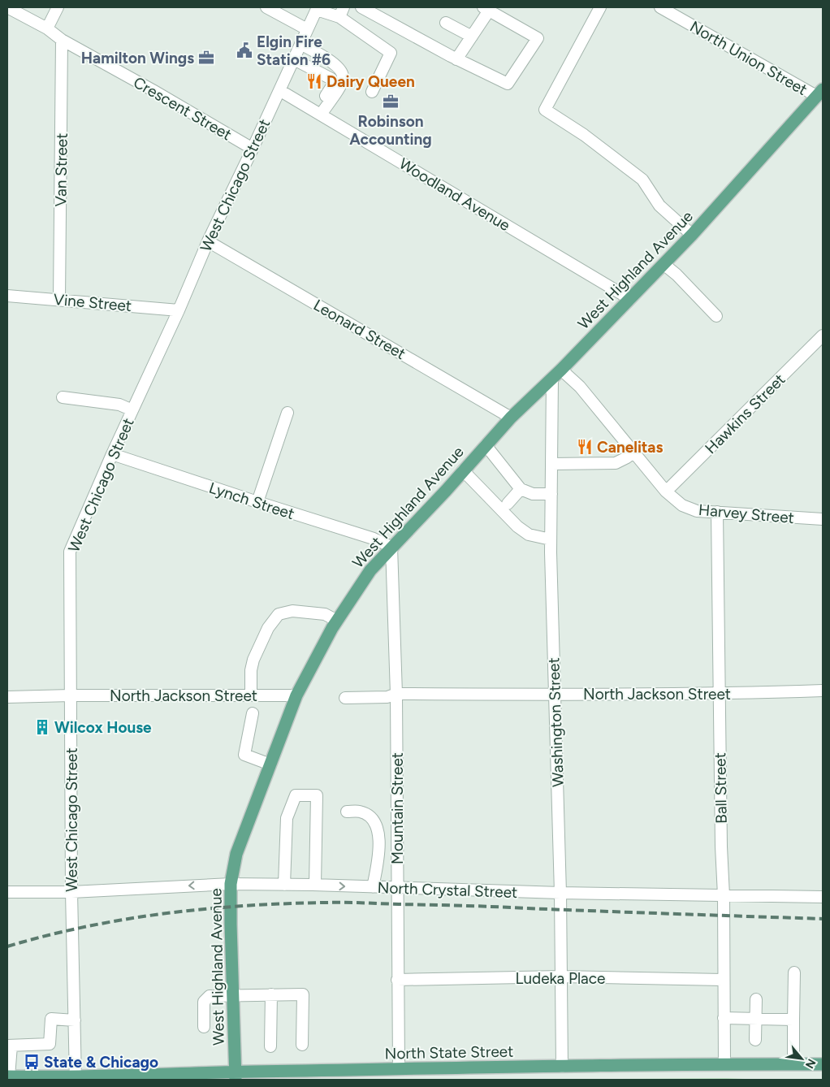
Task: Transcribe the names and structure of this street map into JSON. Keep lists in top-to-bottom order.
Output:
{
  "streets": {
    "main road": ["West Highland Avenue", "North State Street"],
    "street": [
      "North Union Street",
      "Crescent Street",
      "Van Street",
      "West Chicago Street",
      "Woodland Avenue",
      "Vine Street",
      "Leonard Street",
      "Hawkins Street",
      "Lynch Street",
      "Harvey Street",
      "North Jackson Street",
      "Washington Street",
      "Ball Street",
      "Mountain Street",
      "North Crystal Street",
      "Ludeka Place"
    ]
  },
  "crossings": [
    ["North Union Street", "West Highland Avenue"],
    ["Crescent Street", "Van Street"],
    ["Crescent Street", "West Chicago Street"],
    ["Van Street", "Vine Street"],
    ["West Chicago Street", "Woodland Avenue"],
    ["West Chicago Street", "Vine Street"],
    ["West Chicago Street", "Leonard Street"],
    ["West Chicago Street", "Lynch Street"],
    ["West Chicago Street", "North Jackson Street"],
    ["West Chicago Street", "North Crystal Street"],
    ["West Chicago Street", "North State Street"],
    ["Woodland Avenue", "West Highland Avenue"],
    ["West Highland Avenue", "Leonard Street"],
    ["West Highland Avenue", "Lynch Street"],
    ["West Highland Avenue", "Harvey Street"],
    ["West Highland Avenue", "North Jackson Street"],
    ["West Highland Avenue", "Washington Street"],
    ["West Highland Avenue", "Mountain Street"],
    ["West Highland Avenue", "North Crystal Street"],
    ["West Highland Avenue", "North State Street"],
    ["Hawkins Street", "Harvey Street"],
    ["Lynch Street", "Mountain Street"],
    ["Harvey Street", "Ball Street"],
    ["North Jackson Street", "Washington Street"],
    ["North Jackson Street", "Ball Street"],
    ["North Jackson Street", "Mountain Street"],
    ["Washington Street", "North Crystal Street"],
    ["Washington Street", "Ludeka Place"],
    ["Washington Street", "North State Street"],
    ["Ball Street", "North Crystal Street"],
    ["Ball Street", "Ludeka Place"],
    ["Ball Street", "North State Street"],
    ["Mountain Street", "North Crystal Street"],
    ["Mountain Street", "Ludeka Place"],
    ["Mountain Street", "North State Street"]
  ],
  "places": {
    "public building": ["Elgin Fire Station #6"],
    "office": ["Hamilton Wings", "Robinson Accounting"],
    "restaurant": ["Dairy Queen", "Canelitas"],
    "building": ["Wilcox House"],
    "bus stop": ["State & Chicago"]
  },
  "north": "bottom right"
}
